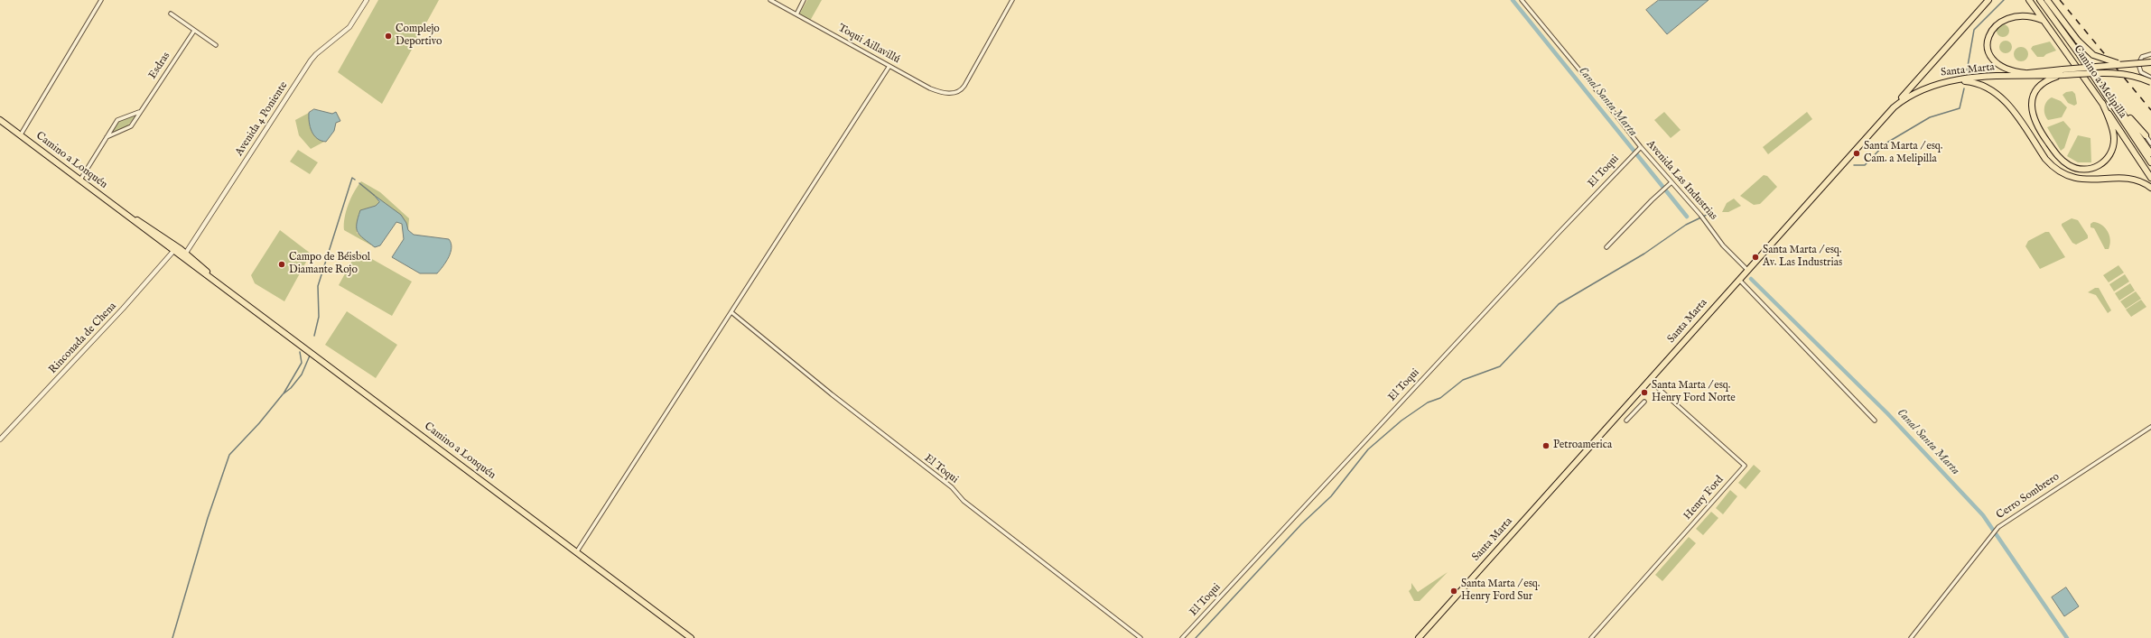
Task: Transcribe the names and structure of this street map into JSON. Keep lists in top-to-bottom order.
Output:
{
  "streets": {
    "main road": ["Santa Marta", "Camino a Melipilla", "Camino a Lonquén"],
    "street": [
      "Toqui Aillavillú",
      "Esdras",
      "Avenida 4 Poniente",
      "El Toqui",
      "Avenida Las Industrias",
      "Rinconada de Chena",
      "Cerro Sombrero",
      "Henry Ford"
    ]
  },
  "crossings": [
    ["Santa Marta", "Avenida Las Industrias"],
    ["Santa Marta", "Henry Ford"],
    ["Avenida 4 Poniente", "Camino a Lonquén"],
    ["Camino a Lonquén", "Rinconada de Chena"],
    ["El Toqui", "Avenida Las Industrias"]
  ],
  "water": ["Canal Santa Marta"],
  "places": [
    "Complejo Deportivo",
    "Santa Marta / esq. Cam. a Melipilla",
    "Santa Marta / esq. Av. Las Industrias",
    "Campo de Béisbol Diamante Rojo",
    "Santa Marta / esq. Henry Ford Norte",
    "Petroamerica",
    "Santa Marta / esq. Henry Ford Sur"
  ]
}
